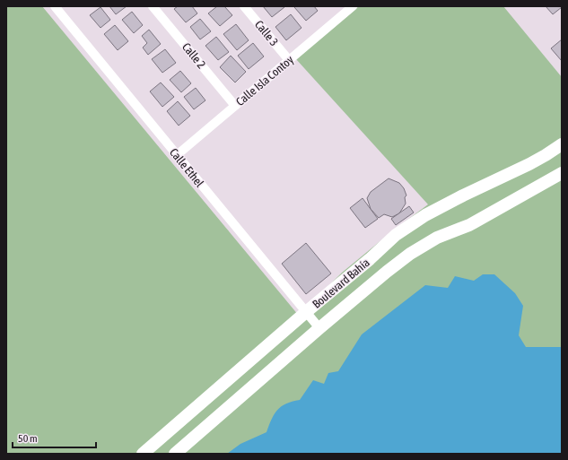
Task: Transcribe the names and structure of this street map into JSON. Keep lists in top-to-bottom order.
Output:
{
  "streets": {
    "main road": ["Boulevard Bahía"],
    "street": [
      "Calle 3",
      "Calle 2",
      "Calle Isla Contoy",
      "Calle Ethel"
    ]
  },
  "crossings": [
    ["Calle 3", "Calle Isla Contoy"],
    ["Calle 2", "Calle Isla Contoy"],
    ["Calle Isla Contoy", "Calle Ethel"],
    ["Calle Ethel", "Boulevard Bahía"]
  ],
  "scale_bar": "50 m"
}
